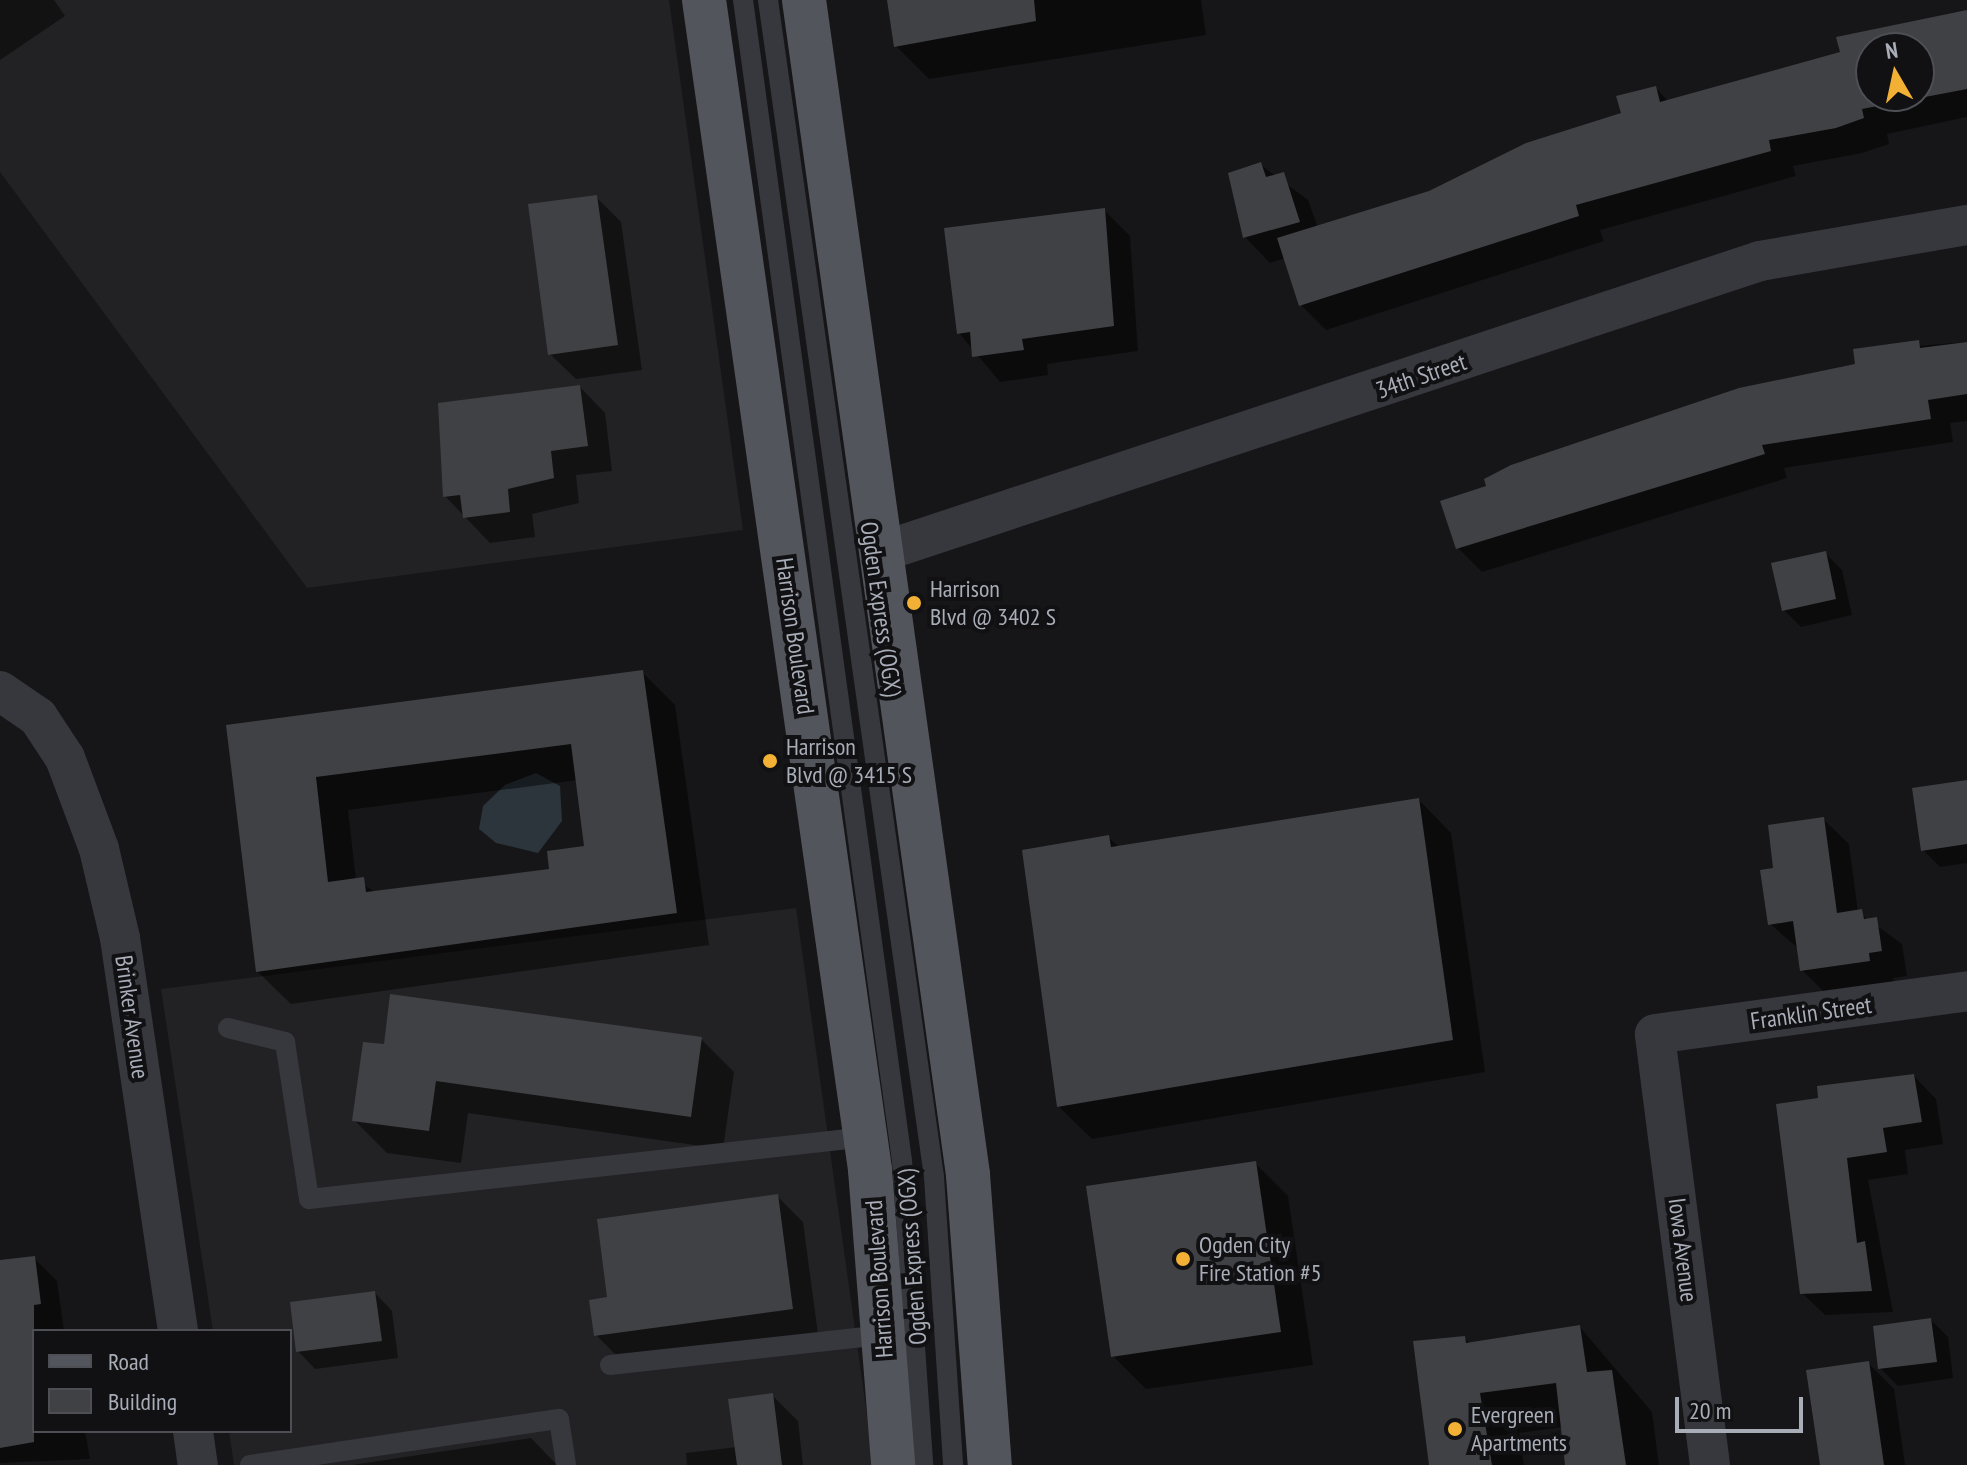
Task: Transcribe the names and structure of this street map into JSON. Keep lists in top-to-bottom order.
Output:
{
  "streets": {
    "main road": ["Harrison Boulevard"],
    "street": [
      "34th Street",
      "Franklin Street",
      "Brinker Avenue",
      "Iowa Avenue"
    ],
    "lane": ["Ogden Express (OGX)"]
  },
  "crossings": [
    ["Franklin Street", "Iowa Avenue"]
  ],
  "places": [
    "Harrison Blvd @ 3402 S",
    "Harrison Blvd @ 3415 S",
    "Ogden City Fire Station #5",
    "Evergreen Apartments"
  ],
  "legend": ["Road", "Building"],
  "scale_bar": "20 m",
  "north": "top"
}
